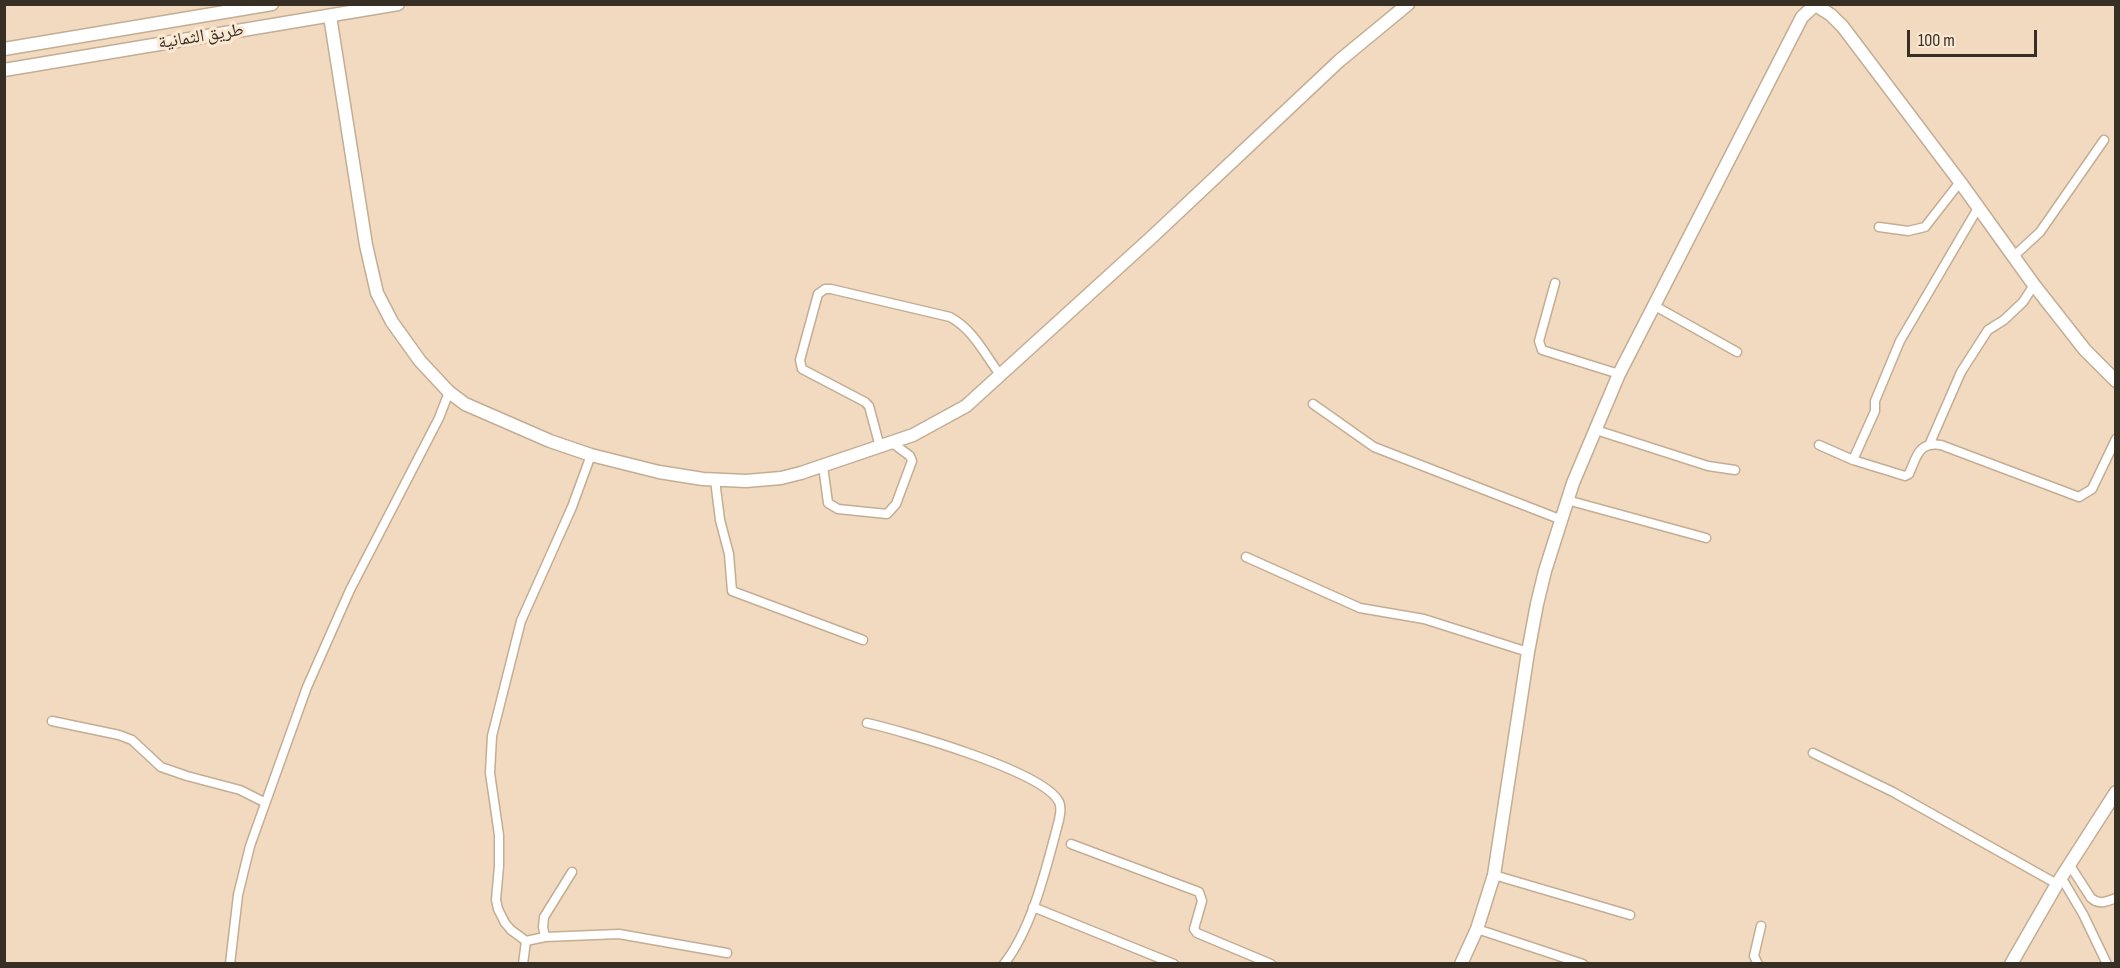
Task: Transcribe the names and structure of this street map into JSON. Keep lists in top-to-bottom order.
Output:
{
  "streets": {
    "street": ["طريق الثمانية"]
  },
  "scale_bar": "100 m"
}
